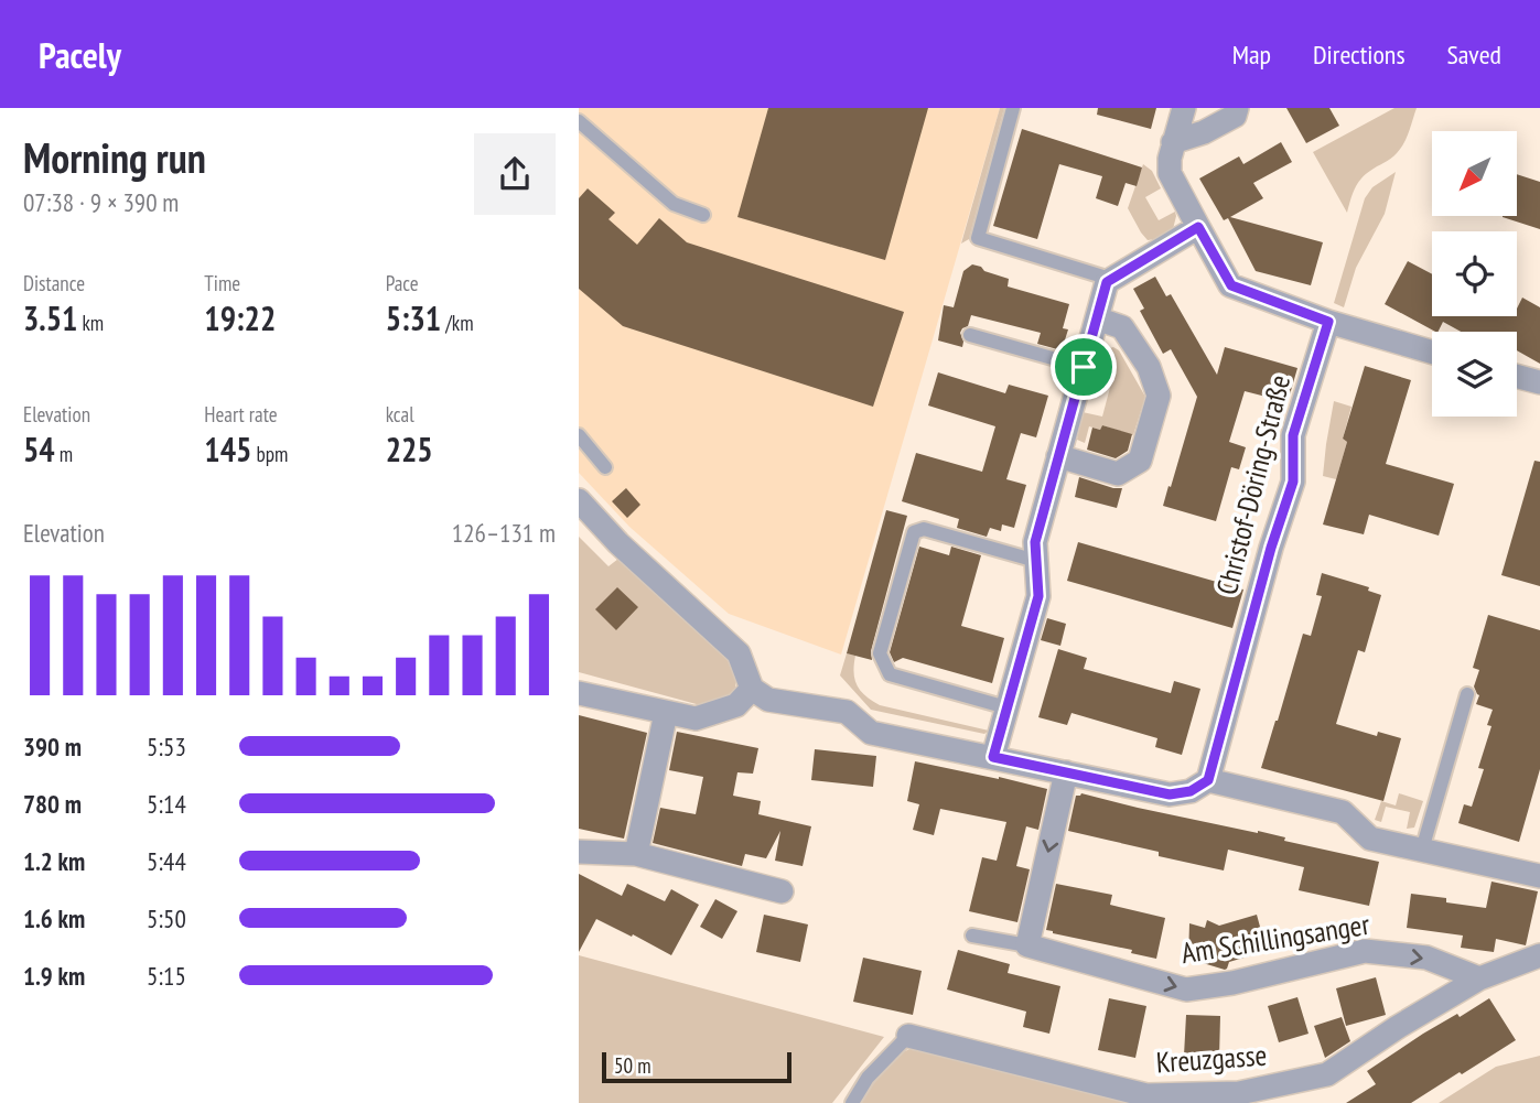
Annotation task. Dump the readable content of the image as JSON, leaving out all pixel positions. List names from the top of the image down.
{
  "streets": {
    "street": ["Christof-Döring-Straße", "Am Schillingsanger", "Kreuzgasse"]
  },
  "crossings": [
    ["Am Schillingsanger", "Kreuzgasse"]
  ],
  "scale_bar": "50 m",
  "north": "bottom left",
  "page": {
    "header": "Pacely",
    "nav": ["Map", "Directions", "Saved"],
    "heading": ["Morning run", "07:38 · 9 × 390 m"],
    "stats": [
      ["Distance", "3.51 km"],
      ["Time", "19:22"],
      ["Pace", "5:31 /km"],
      ["Elevation", "54 m"],
      ["Heart rate", "145 bpm"],
      ["kcal", "225"]
    ],
    "chart": ["Elevation", "126–131 m"],
    "list": [
      {
        "name": "390 m",
        "note": "5:53"
      },
      {
        "name": "780 m",
        "note": "5:14"
      },
      {
        "name": "1.2 km",
        "note": "5:44"
      },
      {
        "name": "1.6 km",
        "note": "5:50"
      },
      {
        "name": "1.9 km",
        "note": "5:15"
      }
    ],
    "scale": "50 m"
  }
}
